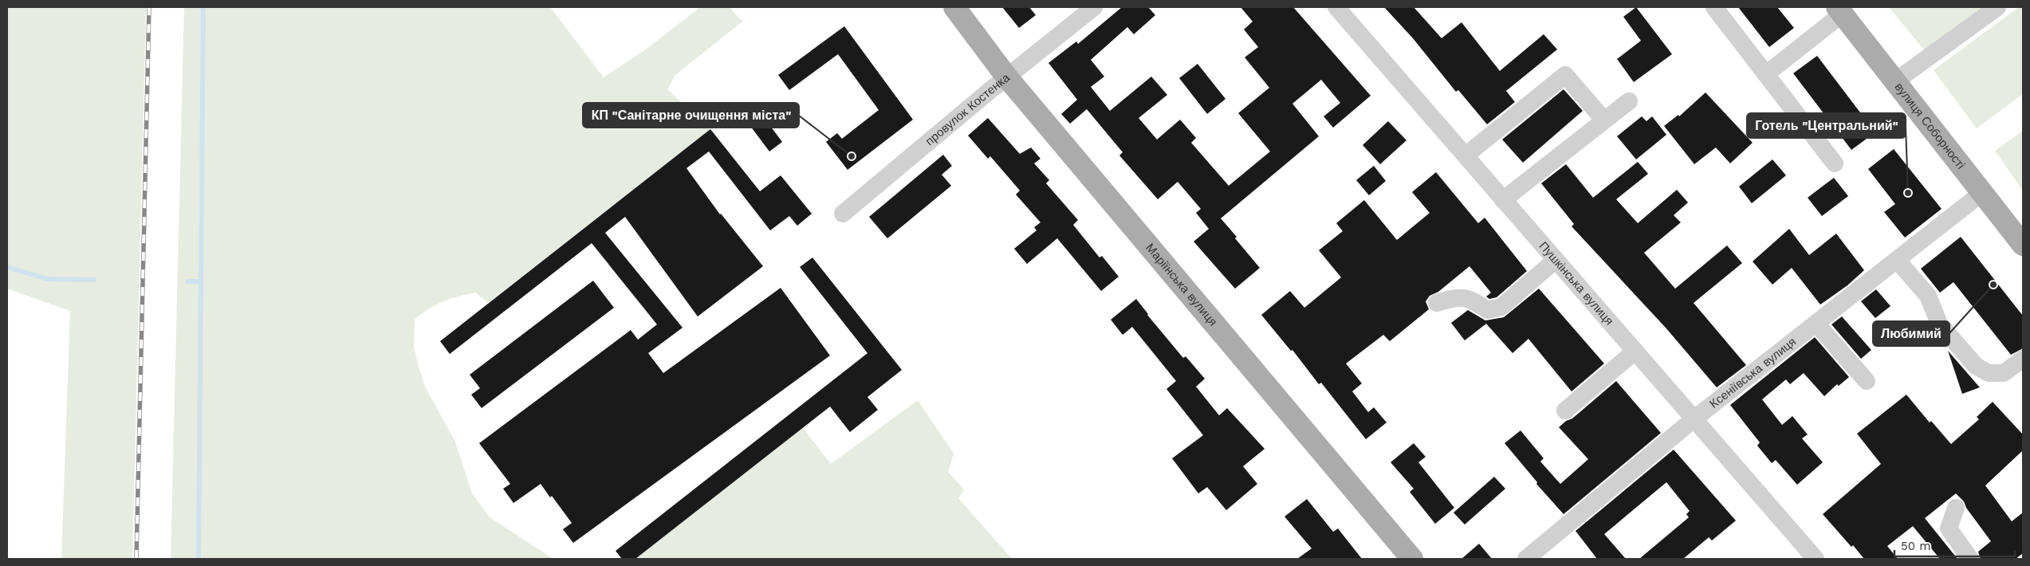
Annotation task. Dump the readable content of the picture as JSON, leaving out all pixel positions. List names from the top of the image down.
{
  "streets": {
    "main road": ["вулиця Соборності", "Маріїнська вулиця"],
    "street": ["провулок Костенка", "Пушкінська вулиця", "Ксеніївська вулиця"]
  },
  "crossings": [
    ["провулок Костенка", "Маріїнська вулиця"],
    ["вулиця Соборності", "Ксеніївська вулиця"],
    ["Пушкінська вулиця", "Ксеніївська вулиця"]
  ],
  "places": ["КП \"Санітарне очищення міста\"", "Готель \"Центральний\"", "Любимий"],
  "scale_bar": "50 m"
}
